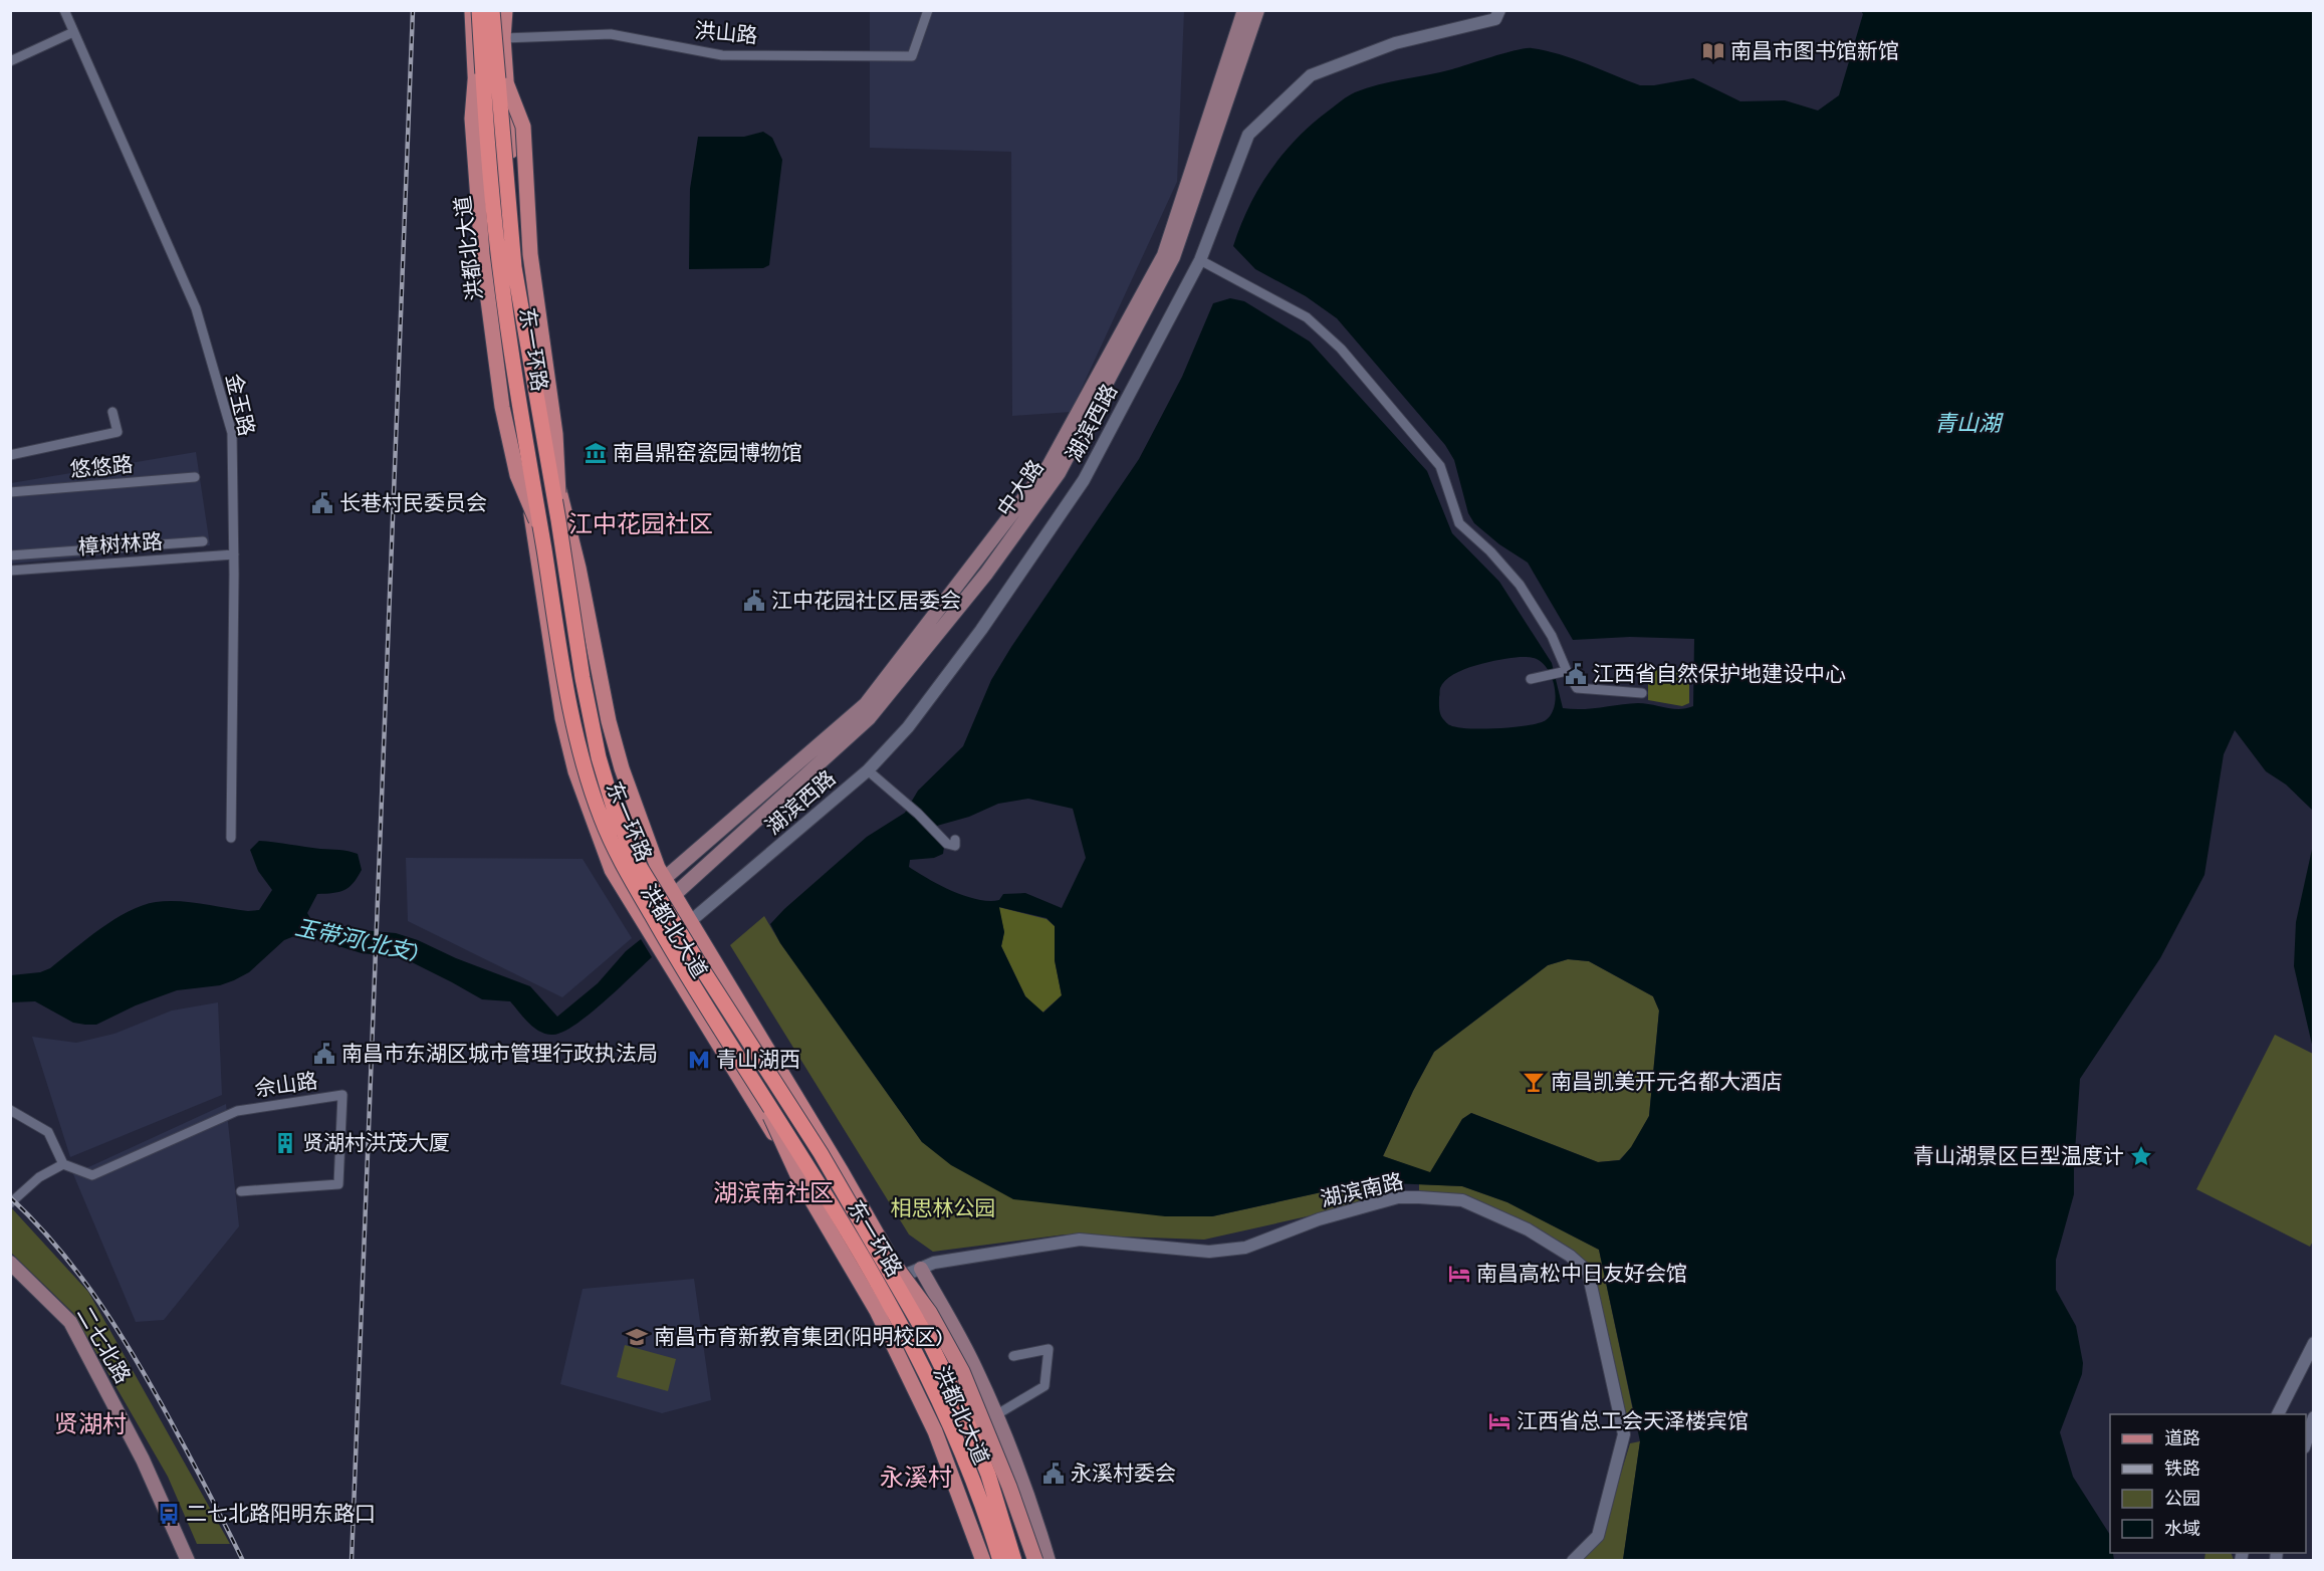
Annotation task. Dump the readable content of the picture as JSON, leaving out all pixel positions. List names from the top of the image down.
{
  "streets": {
    "highway": ["东一环路"],
    "main road": ["洪都北大道", "中大路", "二七北路"],
    "street": [
      "洪山路",
      "金玉路",
      "湖滨西路",
      "悠悠路",
      "樟树林路",
      "佘山路",
      "湖滨南路"
    ]
  },
  "crossings": [
    ["洪山路", "洪都北大道"],
    ["洪都北大道", "湖滨西路"],
    ["洪都北大道", "中大路"],
    ["洪都北大道", "湖滨南路"],
    ["金玉路", "樟树林路"]
  ],
  "districts": [
    "江中花园社区",
    "湖滨南社区",
    "贤湖村",
    "永溪村"
  ],
  "water": ["青山湖", "玉带河(北支)"],
  "parks": ["相思林公园"],
  "places": {
    "library": ["南昌市图书馆新馆"],
    "museum": ["南昌鼎窑瓷园博物馆"],
    "public building": [
      "长巷村民委员会",
      "江中花园社区居委会",
      "江西省自然保护地建设中心",
      "南昌市东湖区城市管理行政执法局",
      "永溪村委会"
    ],
    "metro station": ["青山湖西"],
    "bar": ["南昌凯美开元名都大酒店"],
    "building": ["贤湖村洪茂大厦"],
    "place": ["青山湖景区巨型温度计"],
    "hotel": ["南昌高松中日友好会馆", "江西省总工会天泽楼宾馆"],
    "school or university": ["南昌市育新教育集团(阳明校区)"],
    "bus stop": ["二七北路阳明东路口"]
  },
  "legend": [
    "道路",
    "铁路",
    "公园",
    "水域"
  ]
}
